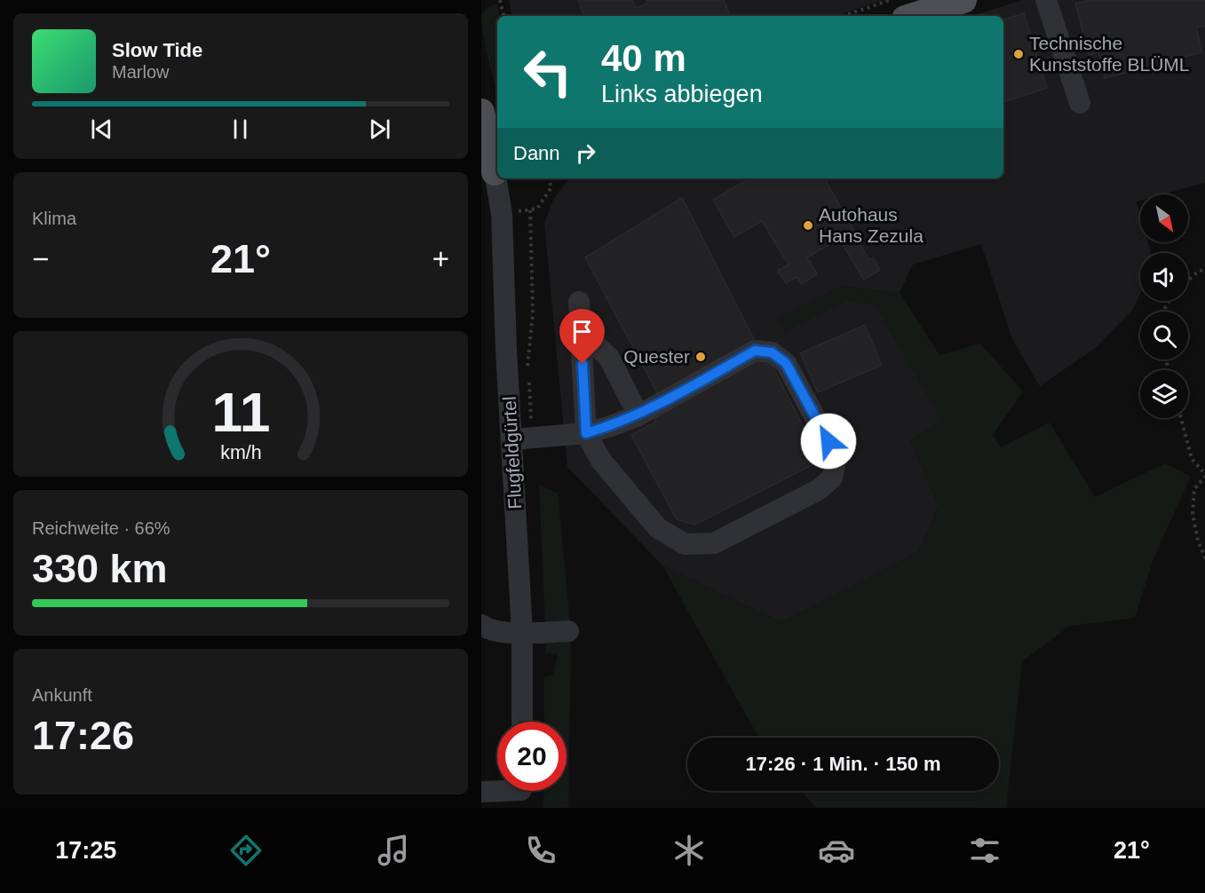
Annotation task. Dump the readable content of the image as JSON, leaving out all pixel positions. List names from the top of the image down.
{
  "streets": {
    "street": ["Flugfeldgürtel"]
  },
  "places": ["Technische Kunststoffe BLÜML", "Autohaus Hans Zezula", "Quester"],
  "north": "bottom right",
  "page": {
    "turn": ["40 m", "Links abbiegen"],
    "song": ["Slow Tide", "Marlow"],
    "then": "Dann",
    "tile": [
      "Klima",
      ["Reichweite · 66%", "330 km"],
      ["Ankunft", "17:26"]
    ],
    "heat": ["−", "21°", "+"],
    "limit": "20",
    "trip": "17:26 · 1 Min. · 150 m",
    "tabs": ["17:25", "21°"],
    "gauge": ["11", "km/h"]
  }
}
